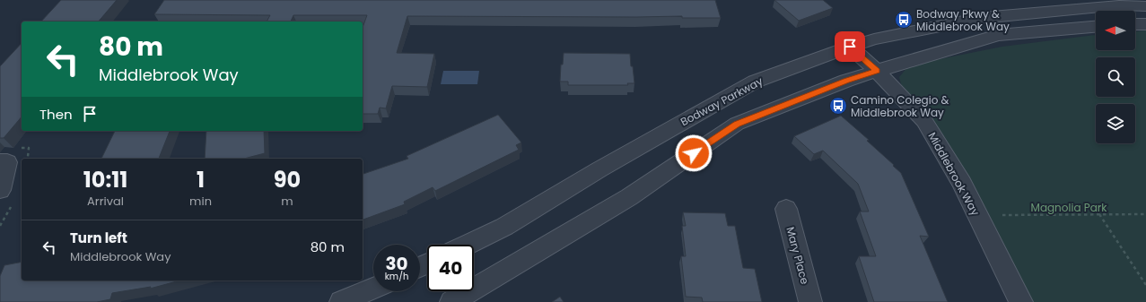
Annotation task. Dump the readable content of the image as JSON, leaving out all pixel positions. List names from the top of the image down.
{
  "streets": {
    "street": ["Bodway Parkway", "Middlebrook Way", "Mary Place"]
  },
  "crossings": [
    ["Bodway Parkway", "Middlebrook Way"]
  ],
  "parks": ["Magnolia Park"],
  "places": {
    "bus stop": ["Bodway Pkwy & Middlebrook Way", "Camino Colegio & Middlebrook Way"]
  },
  "north": "left",
  "page": {
    "turn": ["80 m", "Middlebrook Way"],
    "then": "Then",
    "eta": [
      "10:11",
      "Arrival",
      "1",
      "min",
      "90",
      "m"
    ],
    "list": [
      {
        "name": "Turn left",
        "note": "Middlebrook Way",
        "value": "80 m"
      }
    ],
    "speed": "30 km/h",
    "limit": "40"
  }
}
